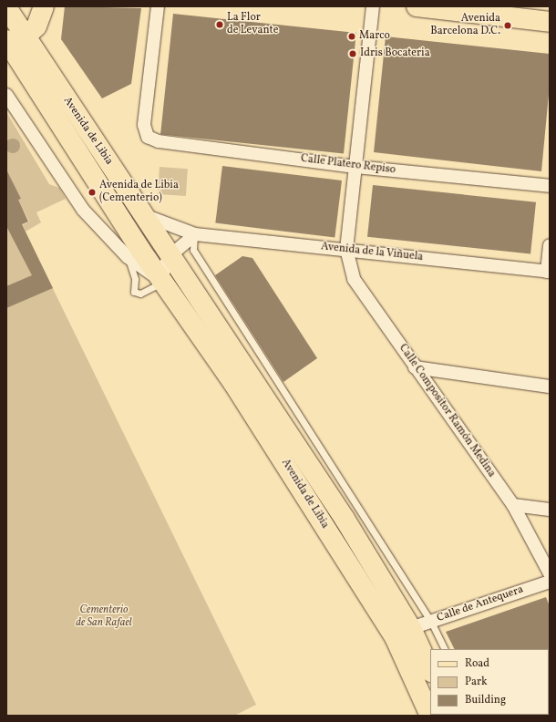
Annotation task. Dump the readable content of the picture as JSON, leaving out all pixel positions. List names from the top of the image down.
{
  "streets": {
    "main road": ["Avenida de Libia"],
    "street": [
      "Calle Platero Repiso",
      "Avenida de la Viñuela",
      "Calle Compositor Ramón Medina",
      "Calle de Antequera"
    ]
  },
  "crossings": [
    ["Avenida de Libia", "Avenida de la Viñuela"],
    ["Avenida de Libia", "Calle de Antequera"],
    ["Calle Platero Repiso", "Calle Compositor Ramón Medina"],
    ["Avenida de la Viñuela", "Calle Compositor Ramón Medina"]
  ],
  "parks": ["Cementerio de San Rafael"],
  "places": [
    "La Flor de Levante",
    "Avenida Barcelona D.C.",
    "Marco",
    "Idris Bocateria",
    "Avenida de Libia (Cementerio)"
  ],
  "legend": ["Road", "Park", "Building"]
}
